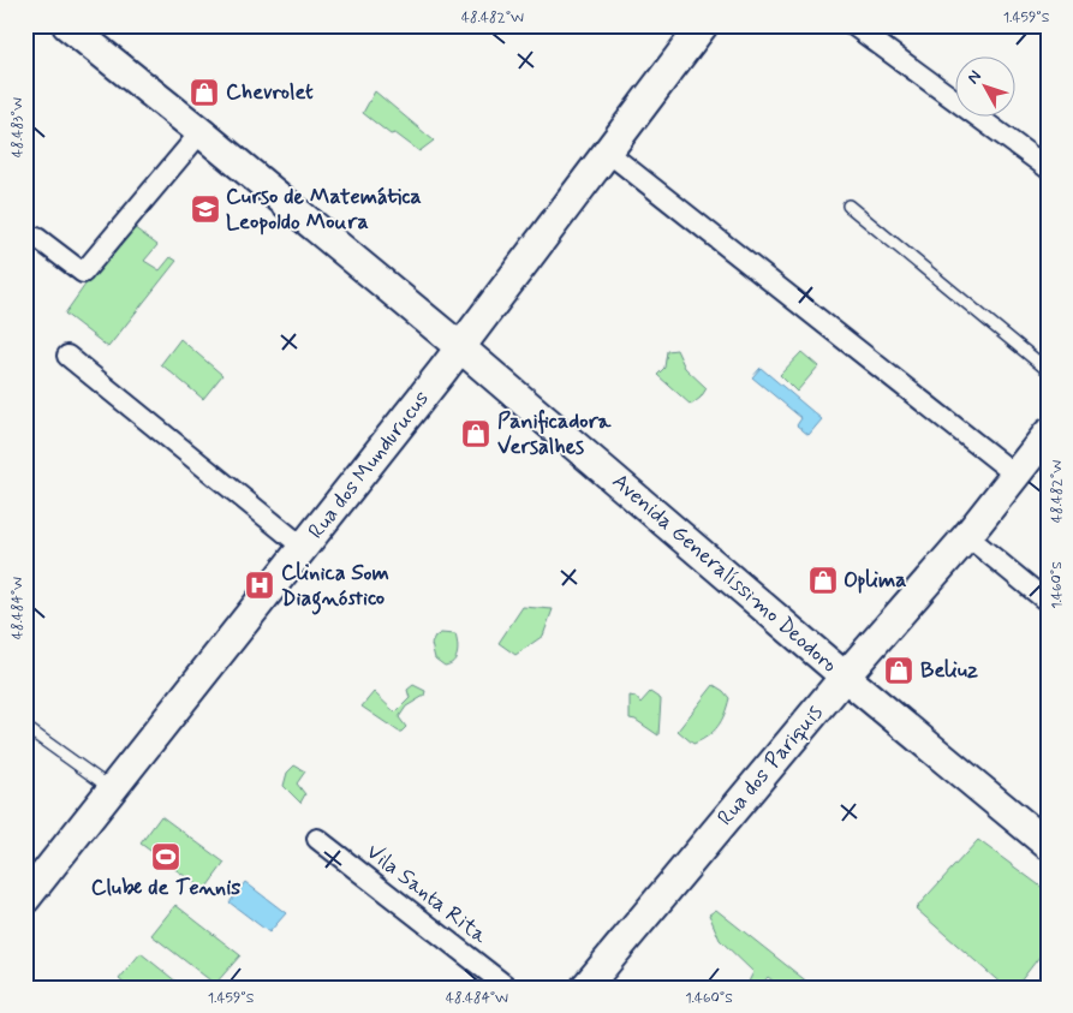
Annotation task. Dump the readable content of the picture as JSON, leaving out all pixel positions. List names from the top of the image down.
{
  "streets": {
    "street": [
      "Rua dos Mundurucus",
      "Avenida Generalíssimo Deodoro",
      "Rua dos Pariquis",
      "Vila Santa Rita"
    ]
  },
  "crossings": [
    ["Rua dos Mundurucus", "Avenida Generalíssimo Deodoro"],
    ["Avenida Generalíssimo Deodoro", "Rua dos Pariquis"]
  ],
  "places": {
    "shop": [
      "Chevrolet",
      "Panificadora Versalhes",
      "Oplima",
      "Beliuz"
    ],
    "school or university": ["Curso de Matemática Leopoldo Moura"],
    "hospital": ["Clinica Som Diagnóstico"],
    "sports": ["Clube de Tennis"]
  },
  "north": "top left",
  "coordinates": [
    "48.482°W",
    "1.459°S",
    "48.483°W",
    "1.460°S",
    "48.484°W"
  ]
}
